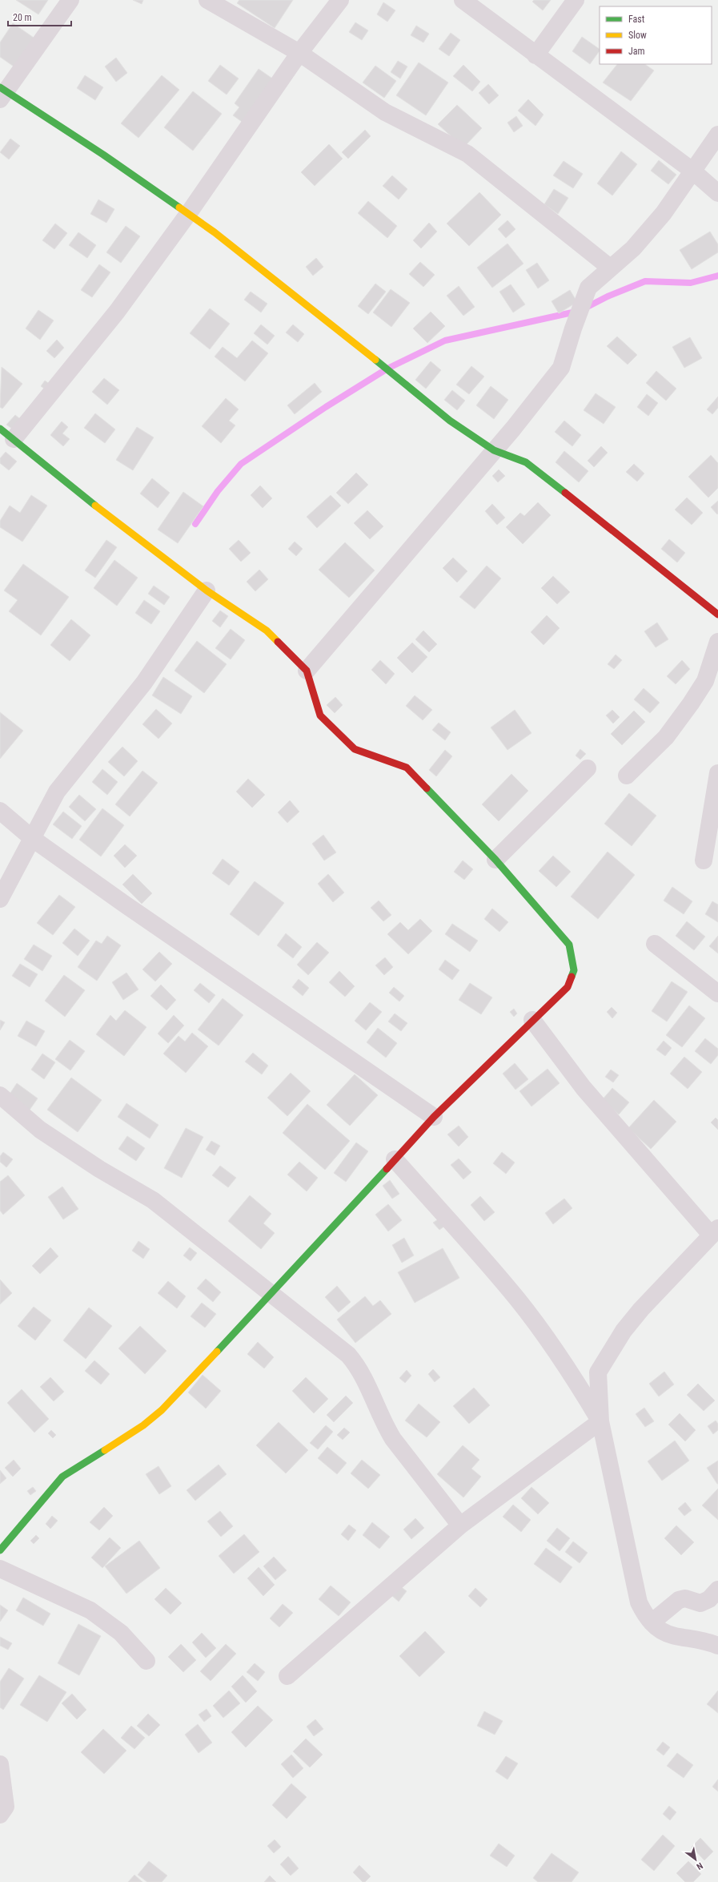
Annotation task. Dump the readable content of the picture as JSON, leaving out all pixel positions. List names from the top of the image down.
{
  "legend": ["Fast", "Slow", "Jam"],
  "scale_bar": "20 m",
  "north": "bottom right"
}
